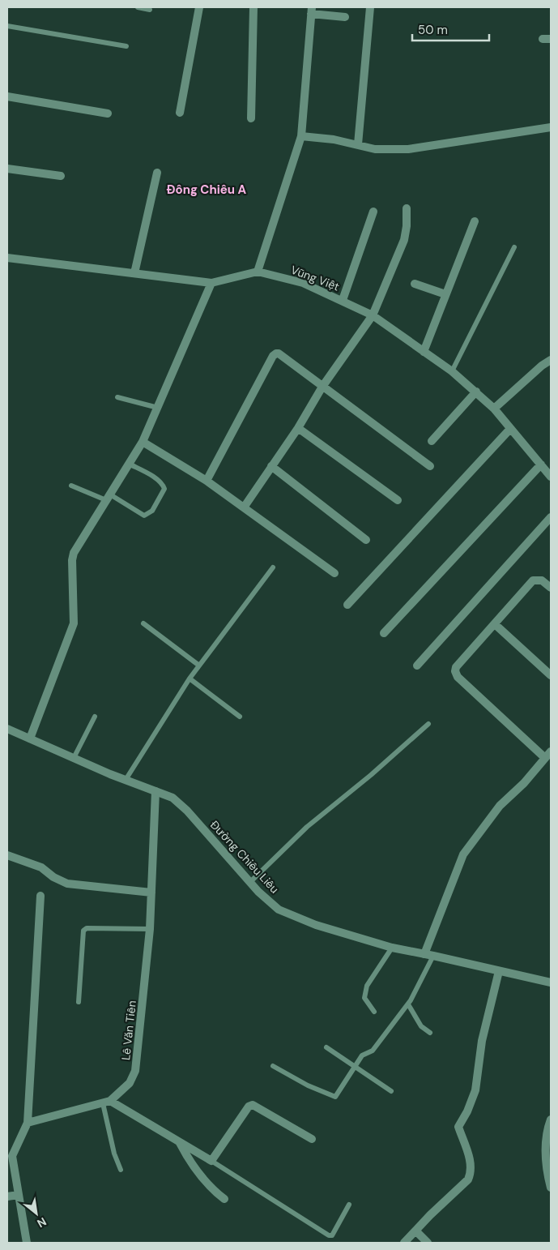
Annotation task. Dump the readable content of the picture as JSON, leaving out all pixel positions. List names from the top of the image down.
{
  "streets": {
    "street": ["Vũng Việt", "Đường Chiêu Liêu", "Lê Văn Tiên"]
  },
  "crossings": [
    ["Đường Chiêu Liêu", "Lê Văn Tiên"]
  ],
  "districts": ["Đông Chiêu A"],
  "scale_bar": "50 m",
  "north": "bottom right"
}
